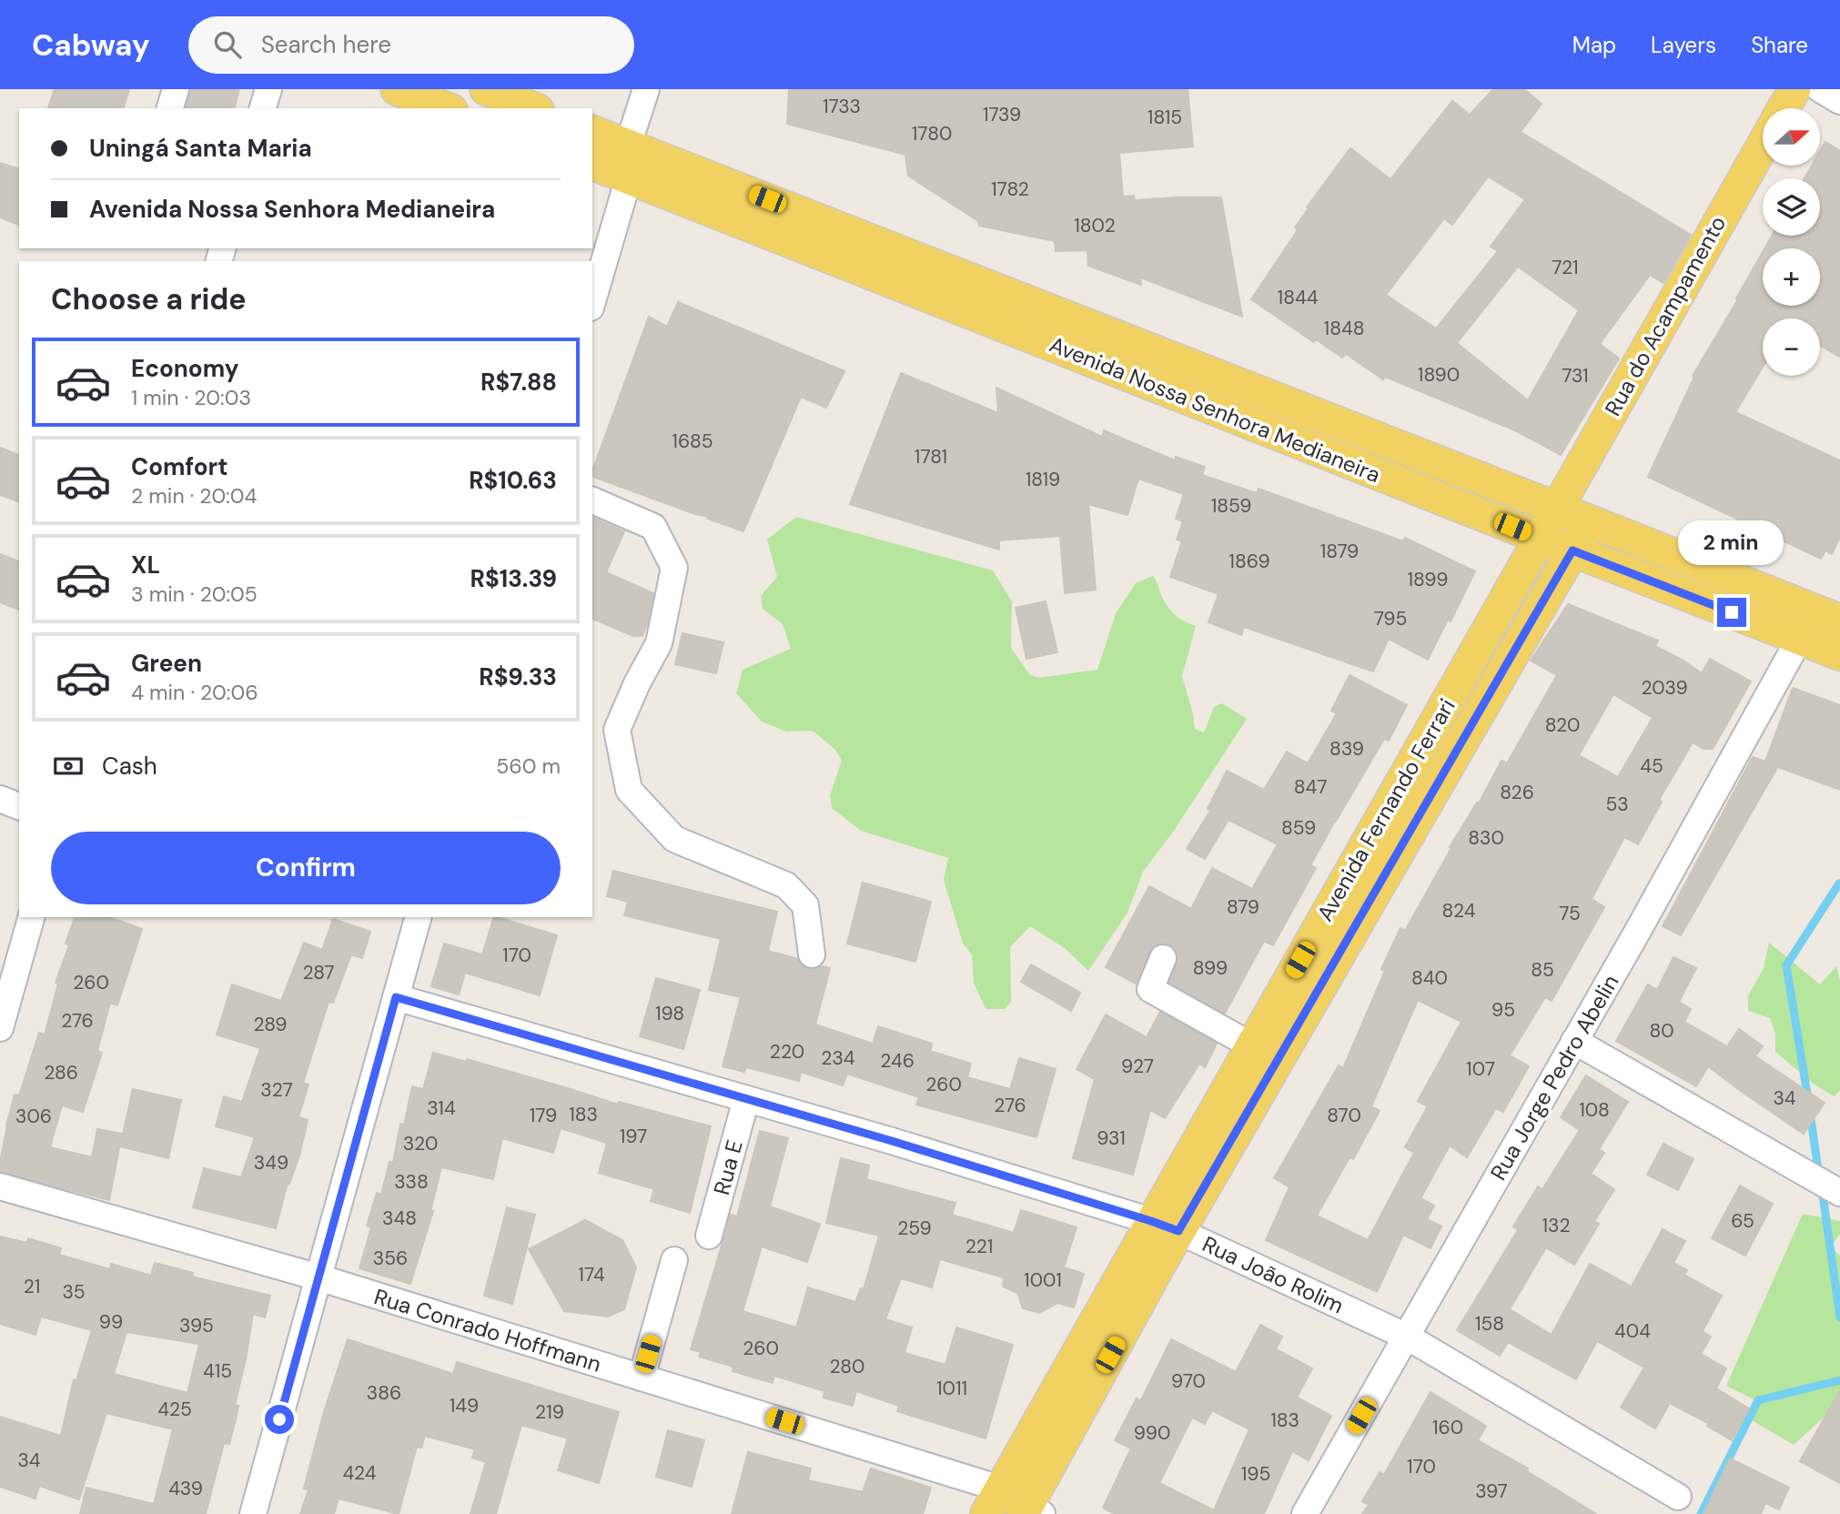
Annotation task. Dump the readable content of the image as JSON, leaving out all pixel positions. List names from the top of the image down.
{
  "streets": {
    "main road": ["Rua do Acampamento", "Avenida Nossa Senhora Medianeira", "Avenida Fernando Ferrari"],
    "street": [
      "Rua Jorge Pedro Abelin",
      "Rua E",
      "Rua João Rolim",
      "Rua Conrado Hoffmann"
    ]
  },
  "crossings": [
    ["Rua do Acampamento", "Avenida Nossa Senhora Medianeira"],
    ["Rua do Acampamento", "Avenida Fernando Ferrari"],
    ["Avenida Nossa Senhora Medianeira", "Avenida Fernando Ferrari"],
    ["Avenida Nossa Senhora Medianeira", "Rua Jorge Pedro Abelin"],
    ["Avenida Fernando Ferrari", "Rua João Rolim"],
    ["Avenida Fernando Ferrari", "Rua Conrado Hoffmann"],
    ["Rua Jorge Pedro Abelin", "Rua João Rolim"],
    ["Rua E", "Rua João Rolim"]
  ],
  "house_numbers": [
    "1733",
    "1739",
    "1815",
    "1780",
    "1782",
    "1802",
    "721",
    "1844",
    "1848",
    "1890",
    "731",
    "1685",
    "1781",
    "1819",
    "1859",
    "1879",
    "1869",
    "1899",
    "795",
    "2039",
    "820",
    "839",
    "45",
    "847",
    "826",
    "53",
    "859",
    "830",
    "879",
    "824",
    "75",
    "170",
    "899",
    "85",
    "287",
    "840",
    "260",
    "95",
    "198",
    "276",
    "289",
    "80",
    "220",
    "234",
    "246",
    "927",
    "107",
    "286",
    "260",
    "327",
    "34",
    "276",
    "314",
    "108",
    "183",
    "179",
    "870",
    "306",
    "197",
    "931",
    "320",
    "349",
    "338",
    "348",
    "65",
    "132",
    "259",
    "221",
    "356",
    "174",
    "1001",
    "21",
    "35",
    "99",
    "158",
    "395",
    "404",
    "260",
    "280",
    "415",
    "970",
    "1011",
    "386",
    "149",
    "425",
    "219",
    "183",
    "160",
    "990",
    "34",
    "170",
    "424",
    "195",
    "439",
    "397"
  ],
  "north": "right",
  "page": {
    "header": "Cabway",
    "search": "Search here",
    "nav": ["Map", "Layers", "Share"],
    "map_buttons": ["+", "−"],
    "banner": ["Uningá Santa Maria", "Avenida Nossa Senhora Medianeira"],
    "heading": "Choose a ride",
    "list": [
      {
        "name": "Economy",
        "note": "1 min · 20:03",
        "value": "R$7.88"
      },
      {
        "name": "Comfort",
        "note": "2 min · 20:04",
        "value": "R$10.63"
      },
      {
        "name": "XL",
        "note": "3 min · 20:05",
        "value": "R$13.39"
      },
      {
        "name": "Green",
        "note": "4 min · 20:06",
        "value": "R$9.33"
      }
    ],
    "bubble": "2 min",
    "pay": ["Cash", "560 m"],
    "buttons": "Confirm"
  }
}
